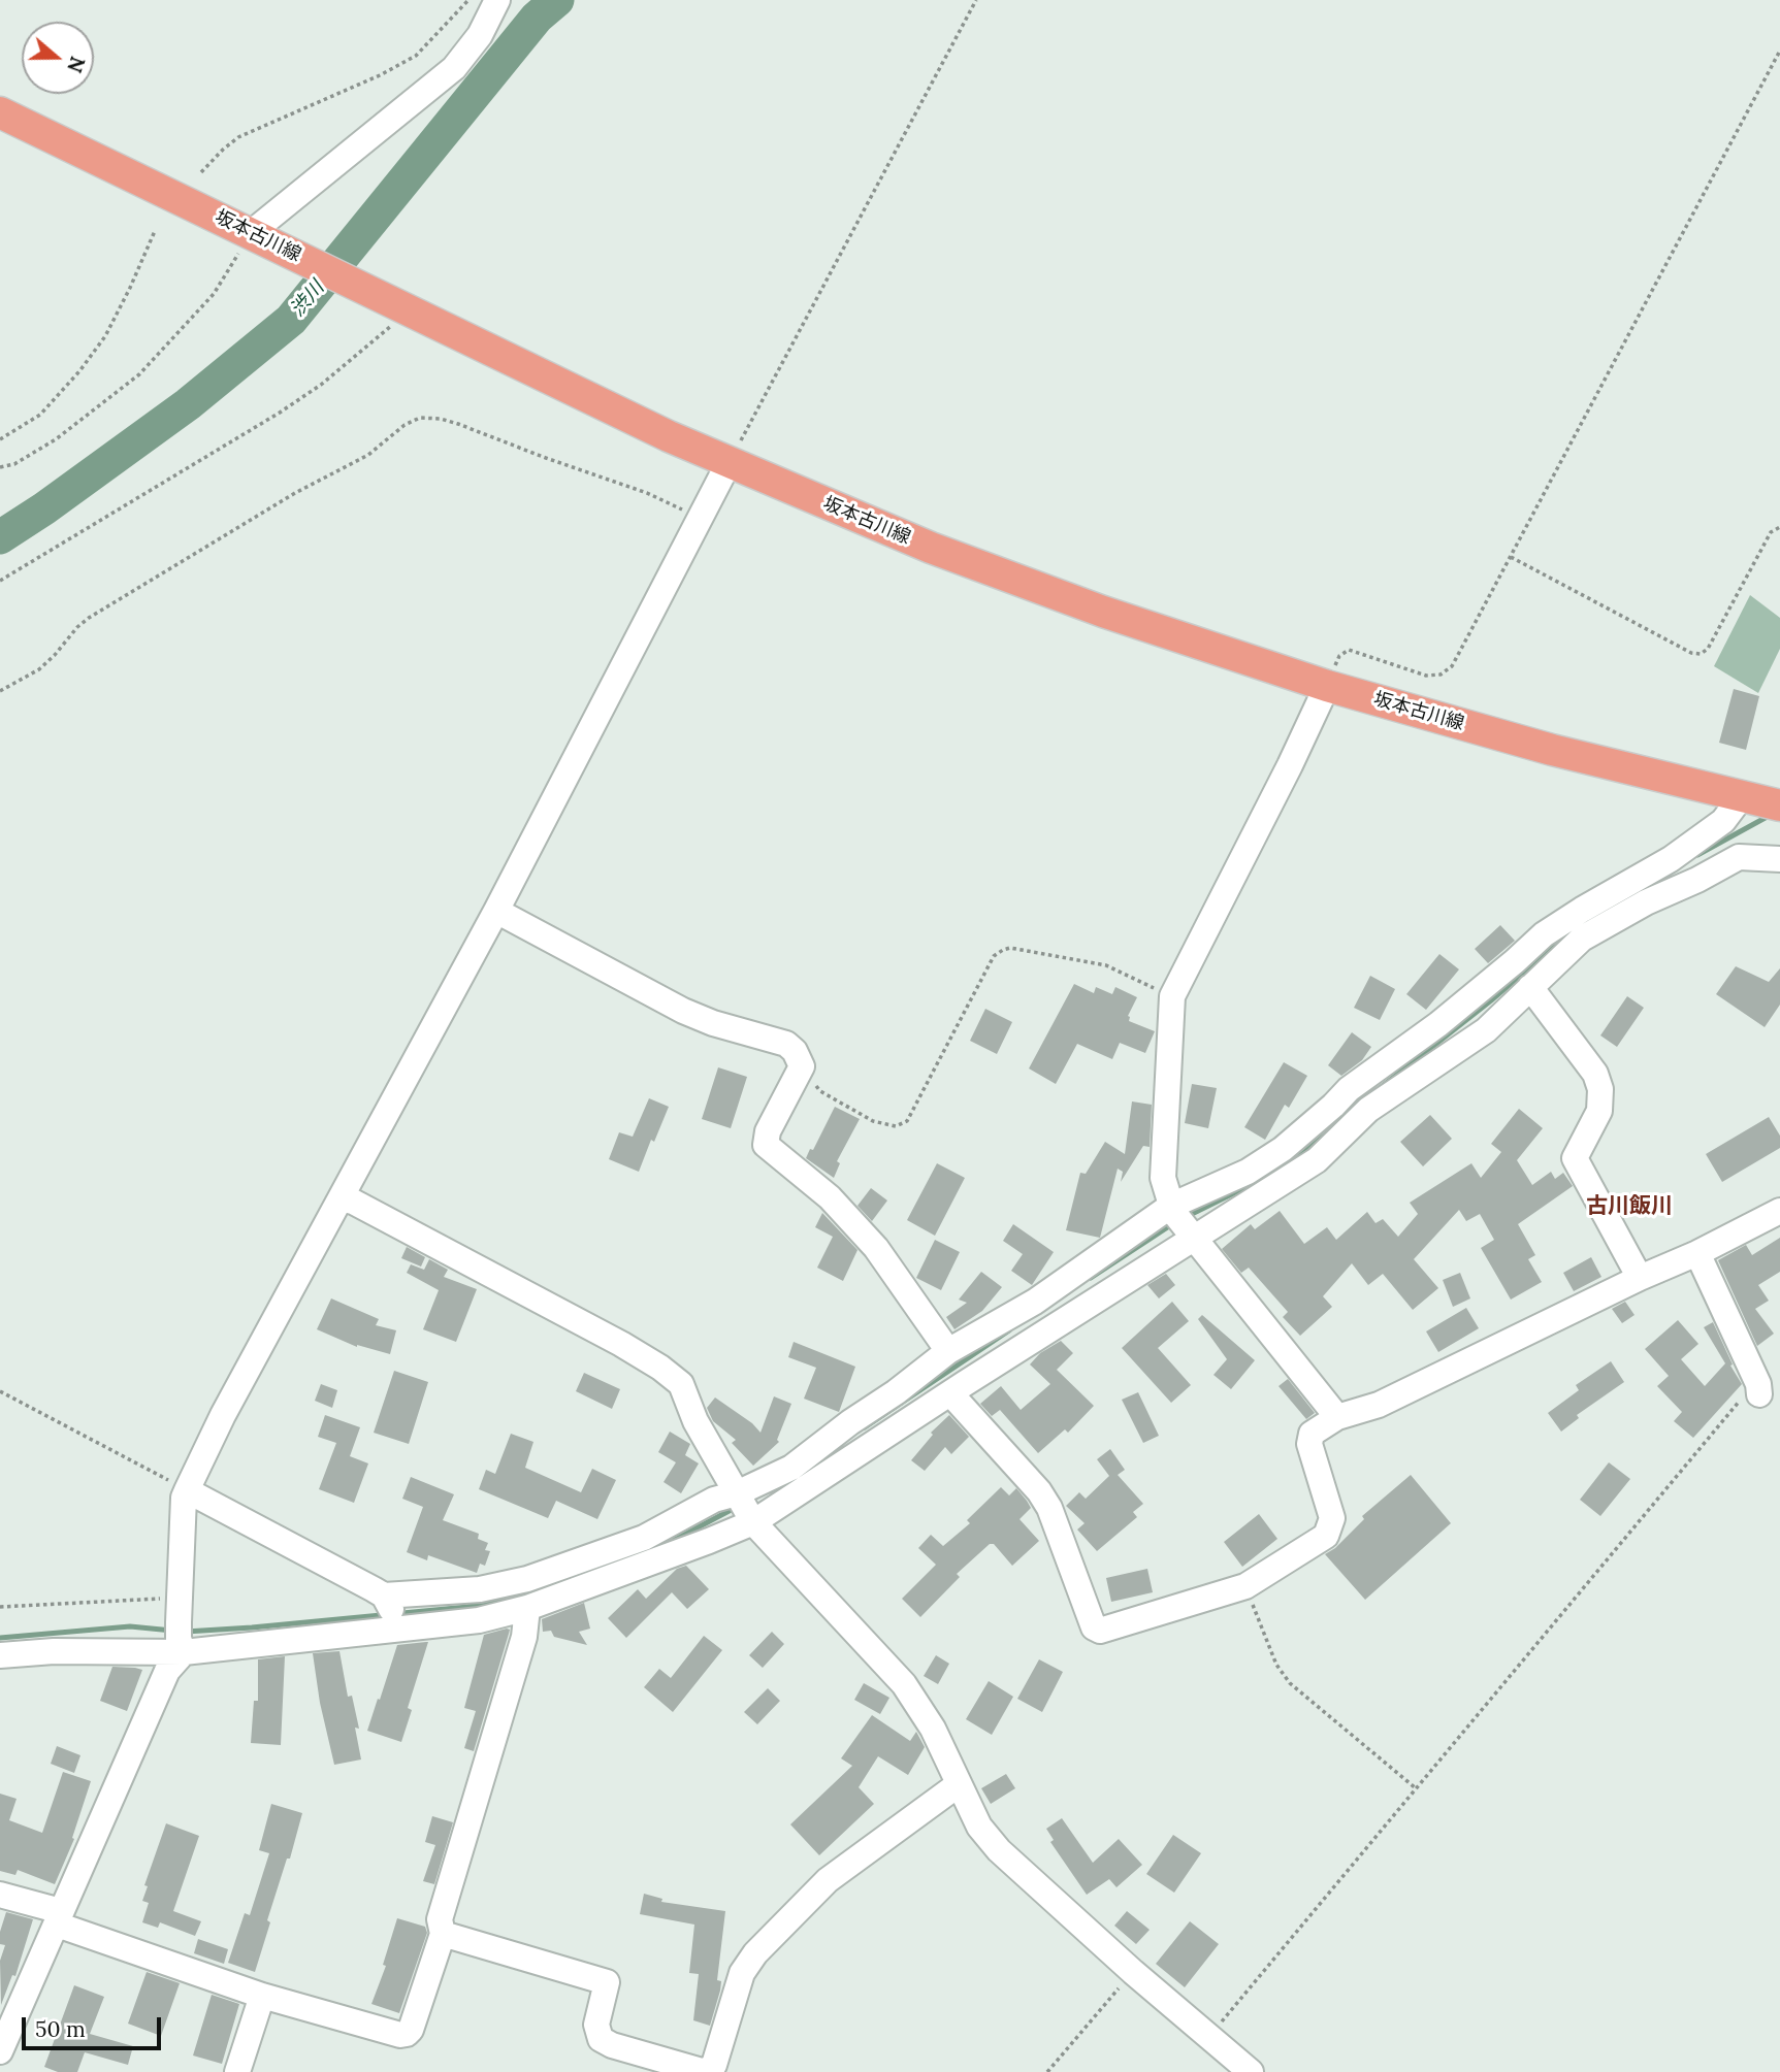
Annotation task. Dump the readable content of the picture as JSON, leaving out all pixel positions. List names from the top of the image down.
{
  "streets": {
    "main road": ["坂本古川線"]
  },
  "districts": ["古川飯川"],
  "water": ["渋川"],
  "scale_bar": "50 m",
  "north": "right"
}
